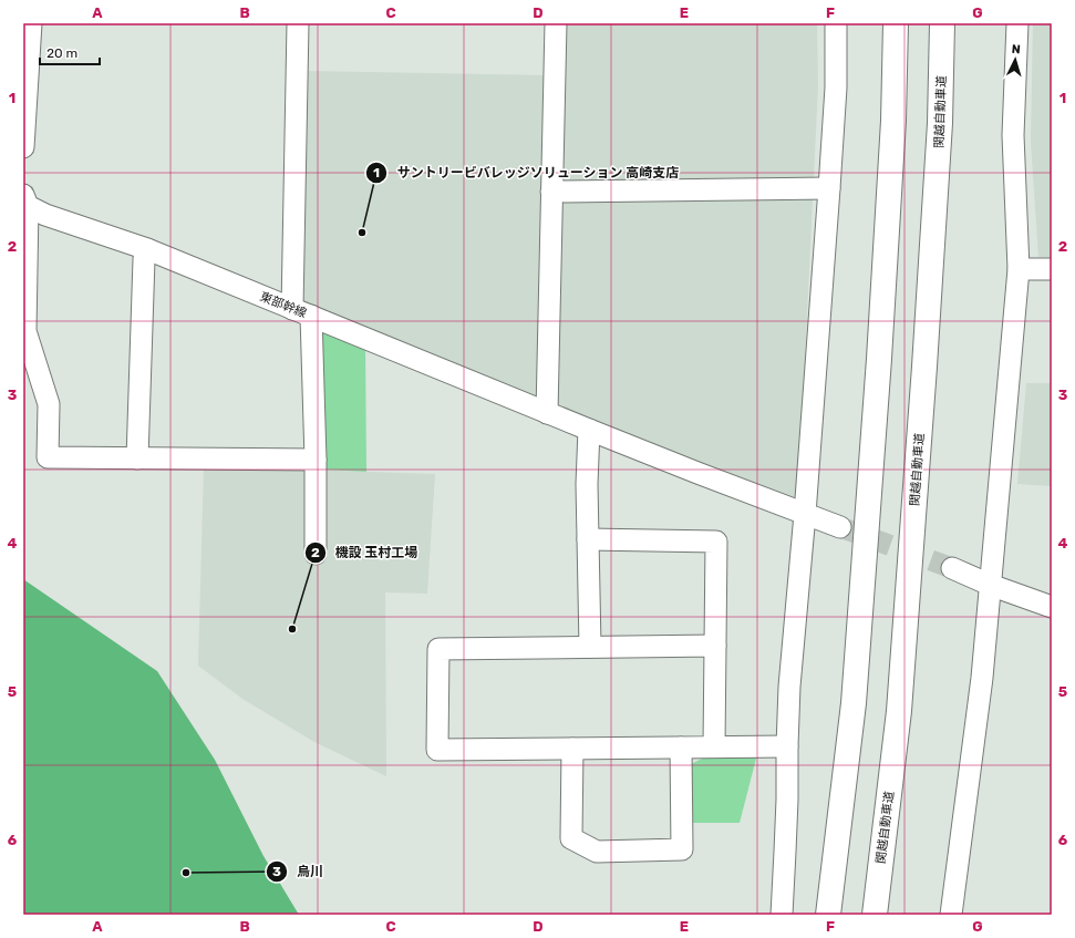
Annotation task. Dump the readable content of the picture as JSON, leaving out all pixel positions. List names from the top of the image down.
{
  "streets": {
    "highway": ["関越自動車道"],
    "street": ["東部幹線"]
  },
  "places": ["サントリービバレッジソリューション 高崎支店", "機設 玉村工場", "烏川"],
  "scale_bar": "20 m",
  "north": "top",
  "grid": {
    "columns": [
      "A",
      "B",
      "C",
      "D",
      "E",
      "F",
      "G"
    ],
    "rows": [
      "1",
      "2",
      "3",
      "4",
      "5",
      "6"
    ]
  }
}
